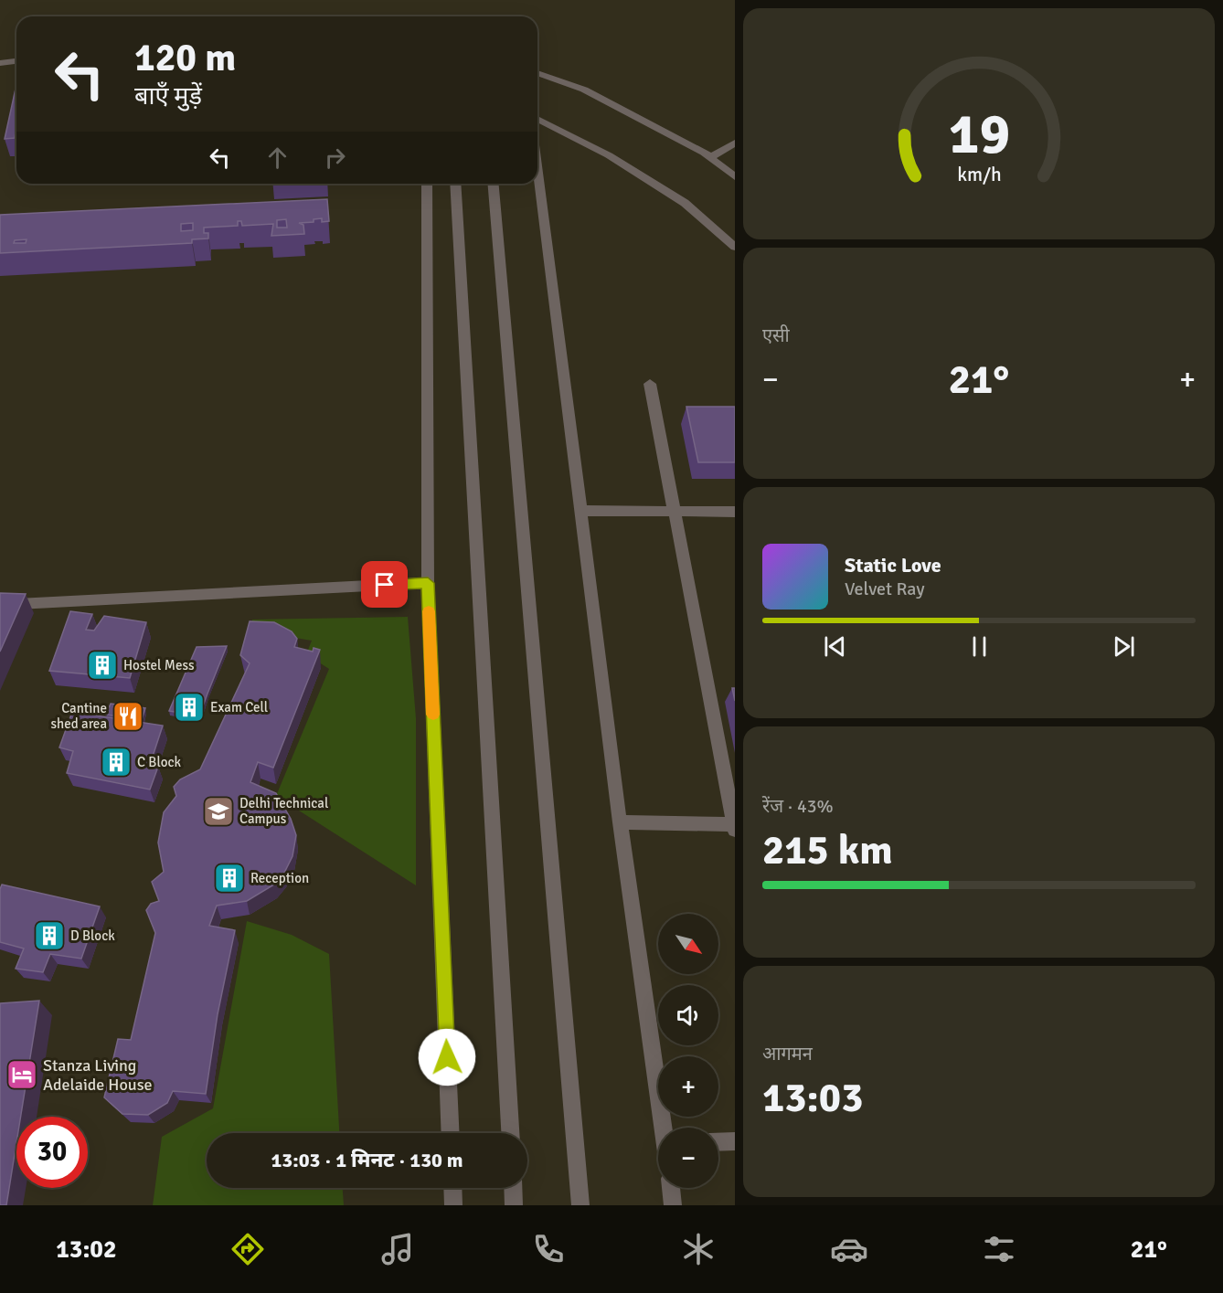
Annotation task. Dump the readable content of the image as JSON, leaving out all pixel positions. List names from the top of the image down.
{
  "places": {
    "building": [
      "Hostel Mess",
      "Exam Cell",
      "C Block",
      "Reception",
      "D Block"
    ],
    "restaurant": ["Cantine shed area"],
    "school or university": ["Delhi Technical Campus"],
    "hotel": ["Stanza Living Adelaide House"]
  },
  "north": "bottom right",
  "page": {
    "turn": ["120 m", "बाएँ मुड़ें"],
    "tile": [
      "एसी",
      ["रेंज · 43%", "215 km"],
      ["आगमन", "13:03"]
    ],
    "heat": ["−", "21°", "+"],
    "song": ["Static Love", "Velvet Ray"],
    "map_buttons": ["+", "−"],
    "limit": "30",
    "trip": "13:03 · 1 मिनट · 130 m",
    "tabs": ["13:02", "21°"],
    "gauge": ["19", "km/h"]
  }
}
